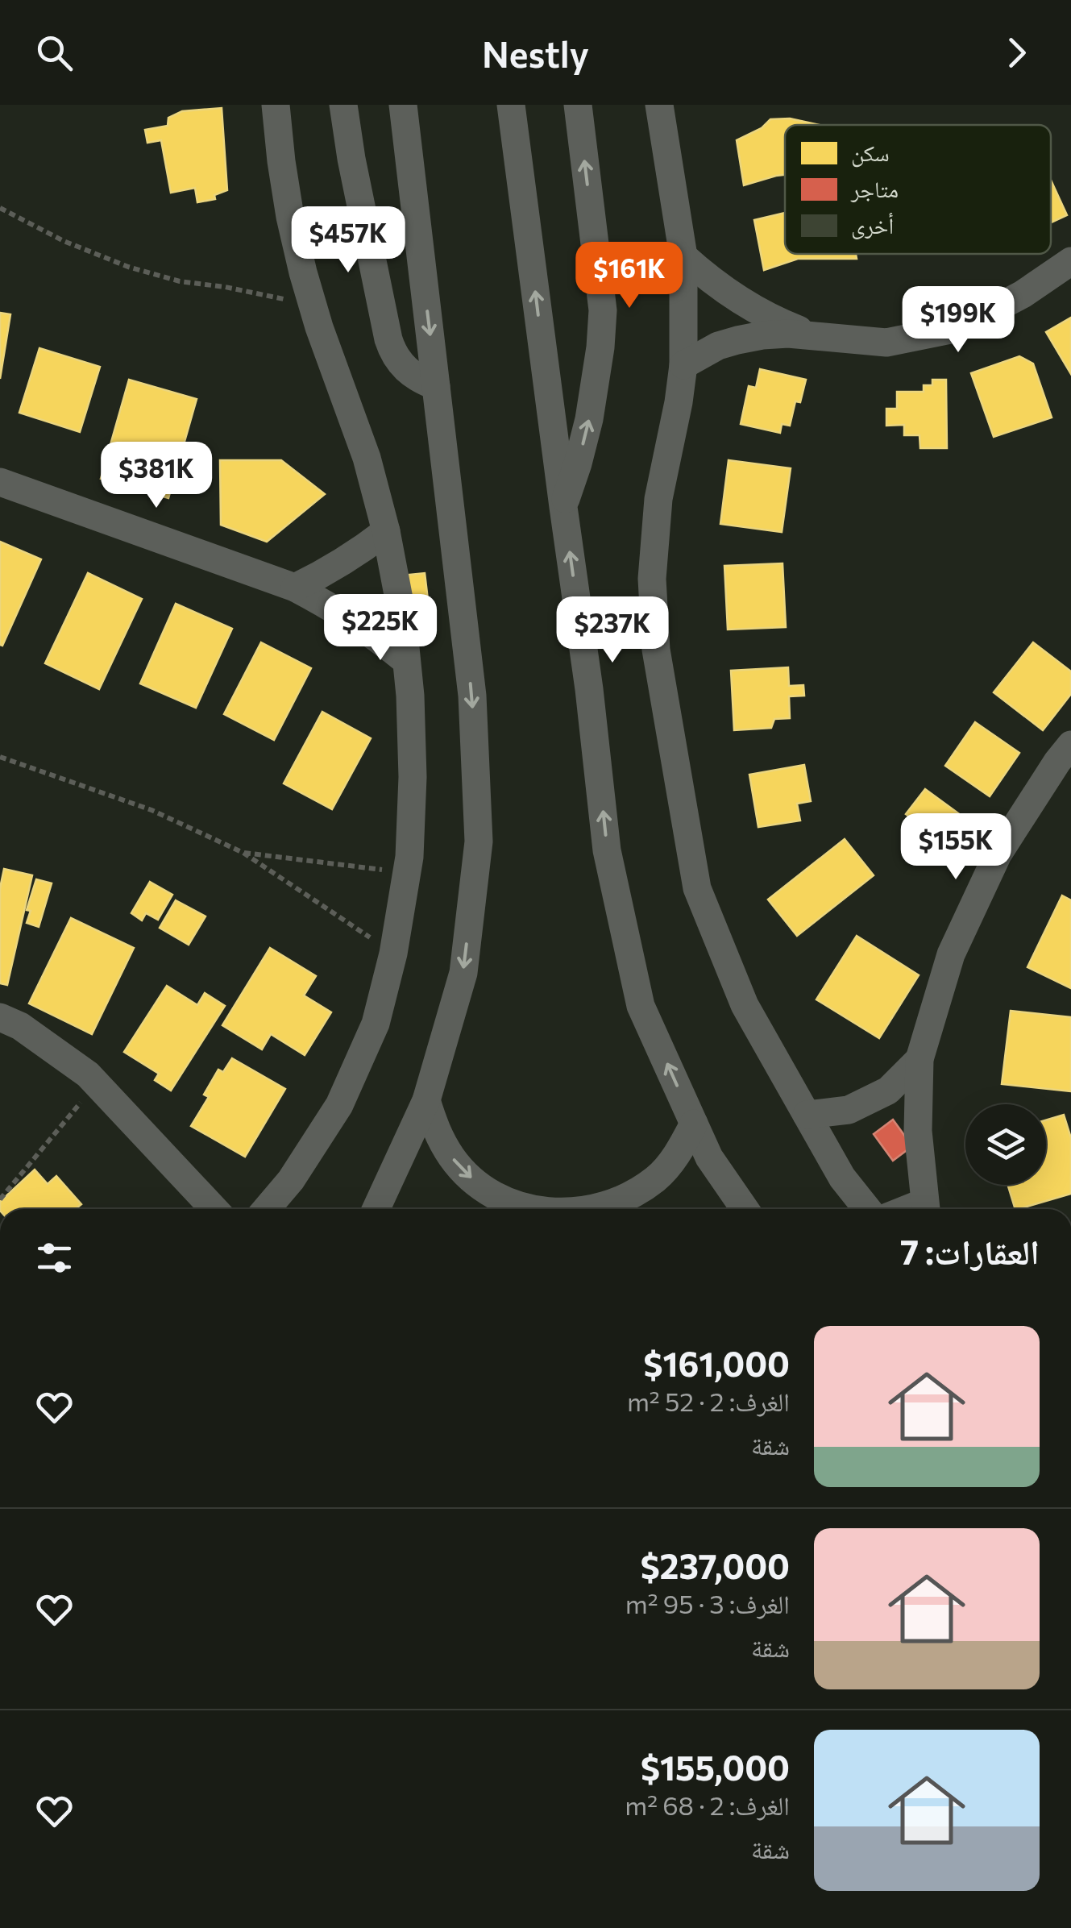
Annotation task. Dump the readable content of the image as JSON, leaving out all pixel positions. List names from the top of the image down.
{
  "legend": ["سكن", "متاجر", "أخرى"],
  "page": {
    "header": "Nestly",
    "price": [
      "$457K",
      "$161K",
      "$199K",
      "$381K",
      "$225K",
      "$237K",
      "$155K"
    ],
    "heading": "العقارات: 7",
    "list": [
      {
        "name": "$161,000",
        "note": "الغرف: 2 · 52 m² · شقة"
      },
      {
        "name": "$237,000",
        "note": "الغرف: 3 · 95 m² · شقة"
      },
      {
        "name": "$155,000",
        "note": "الغرف: 2 · 68 m² · شقة"
      }
    ]
  }
}
